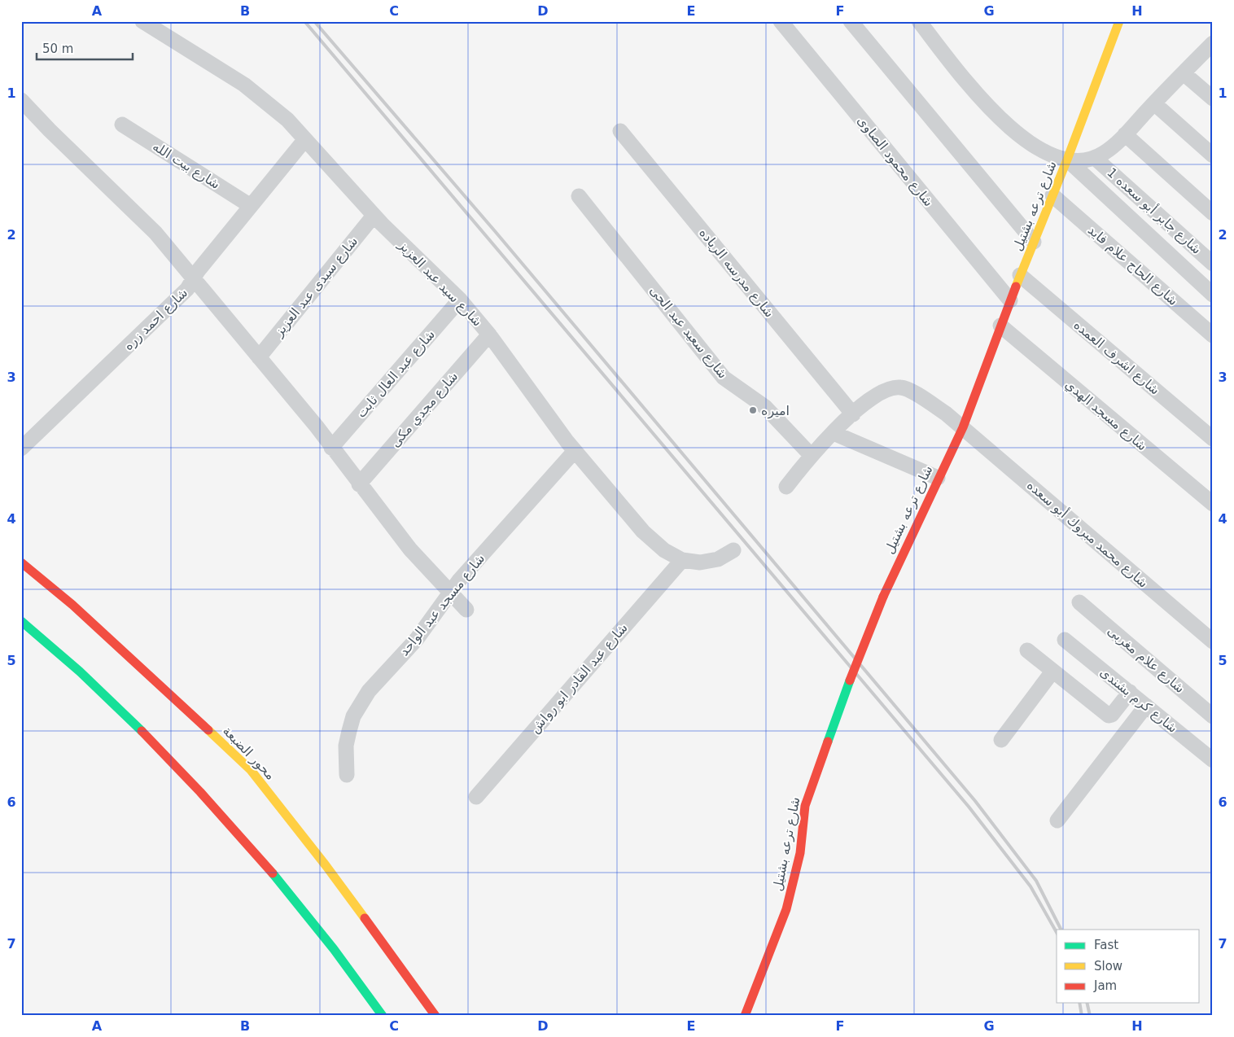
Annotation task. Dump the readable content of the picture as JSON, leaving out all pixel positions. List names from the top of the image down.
{
  "streets": {
    "main road": ["شارع ترعه بشتيل", "محور الضبعة"],
    "street": [
      "شارع محمود الصاوى",
      "شارع بيت الله",
      "شارع جابر أبو سعده 1",
      "شارع الحاج علام فايد",
      "شارع مدرسه الرياده",
      "شارع سيد عبد العزيز",
      "شارع سيدى عبد العزيز",
      "شارع احمد زره",
      "شارع سعيد عبد الحى",
      "شارع اشرف العمده",
      "شارع عبد العال ثابت",
      "شارع مجدي مكى",
      "شارع مسجد الهدي",
      "شارع محمد مبروك أبو سعده",
      "شارع مسجد عبد الواحد",
      "شارع علام مغربى",
      "شارع عبد القادر ابو رواش",
      "شارع كرم بشندى"
    ]
  },
  "crossings": [
    ["شارع محمود الصاوى", "شارع ترعه بشتيل"],
    ["شارع بيت الله", "شارع احمد زره"],
    ["شارع ترعه بشتيل", "شارع الحاج علام فايد"],
    ["شارع ترعه بشتيل", "شارع اشرف العمده"],
    ["شارع ترعه بشتيل", "شارع مسجد الهدي"],
    ["شارع ترعه بشتيل", "شارع محمد مبروك أبو سعده"],
    ["شارع سيد عبد العزيز", "شارع سيدى عبد العزيز"],
    ["شارع سيد عبد العزيز", "شارع احمد زره"],
    ["شارع سيد عبد العزيز", "شارع عبد العال ثابت"],
    ["شارع سيد عبد العزيز", "شارع مجدي مكى"],
    ["شارع سيد عبد العزيز", "شارع مسجد عبد الواحد"],
    ["شارع سيد عبد العزيز", "شارع عبد القادر ابو رواش"]
  ],
  "places": ["اميره"],
  "legend": ["Fast", "Slow", "Jam"],
  "scale_bar": "50 m",
  "grid": {
    "columns": [
      "A",
      "B",
      "C",
      "D",
      "E",
      "F",
      "G",
      "H"
    ],
    "rows": [
      "1",
      "2",
      "3",
      "4",
      "5",
      "6",
      "7"
    ]
  }
}
